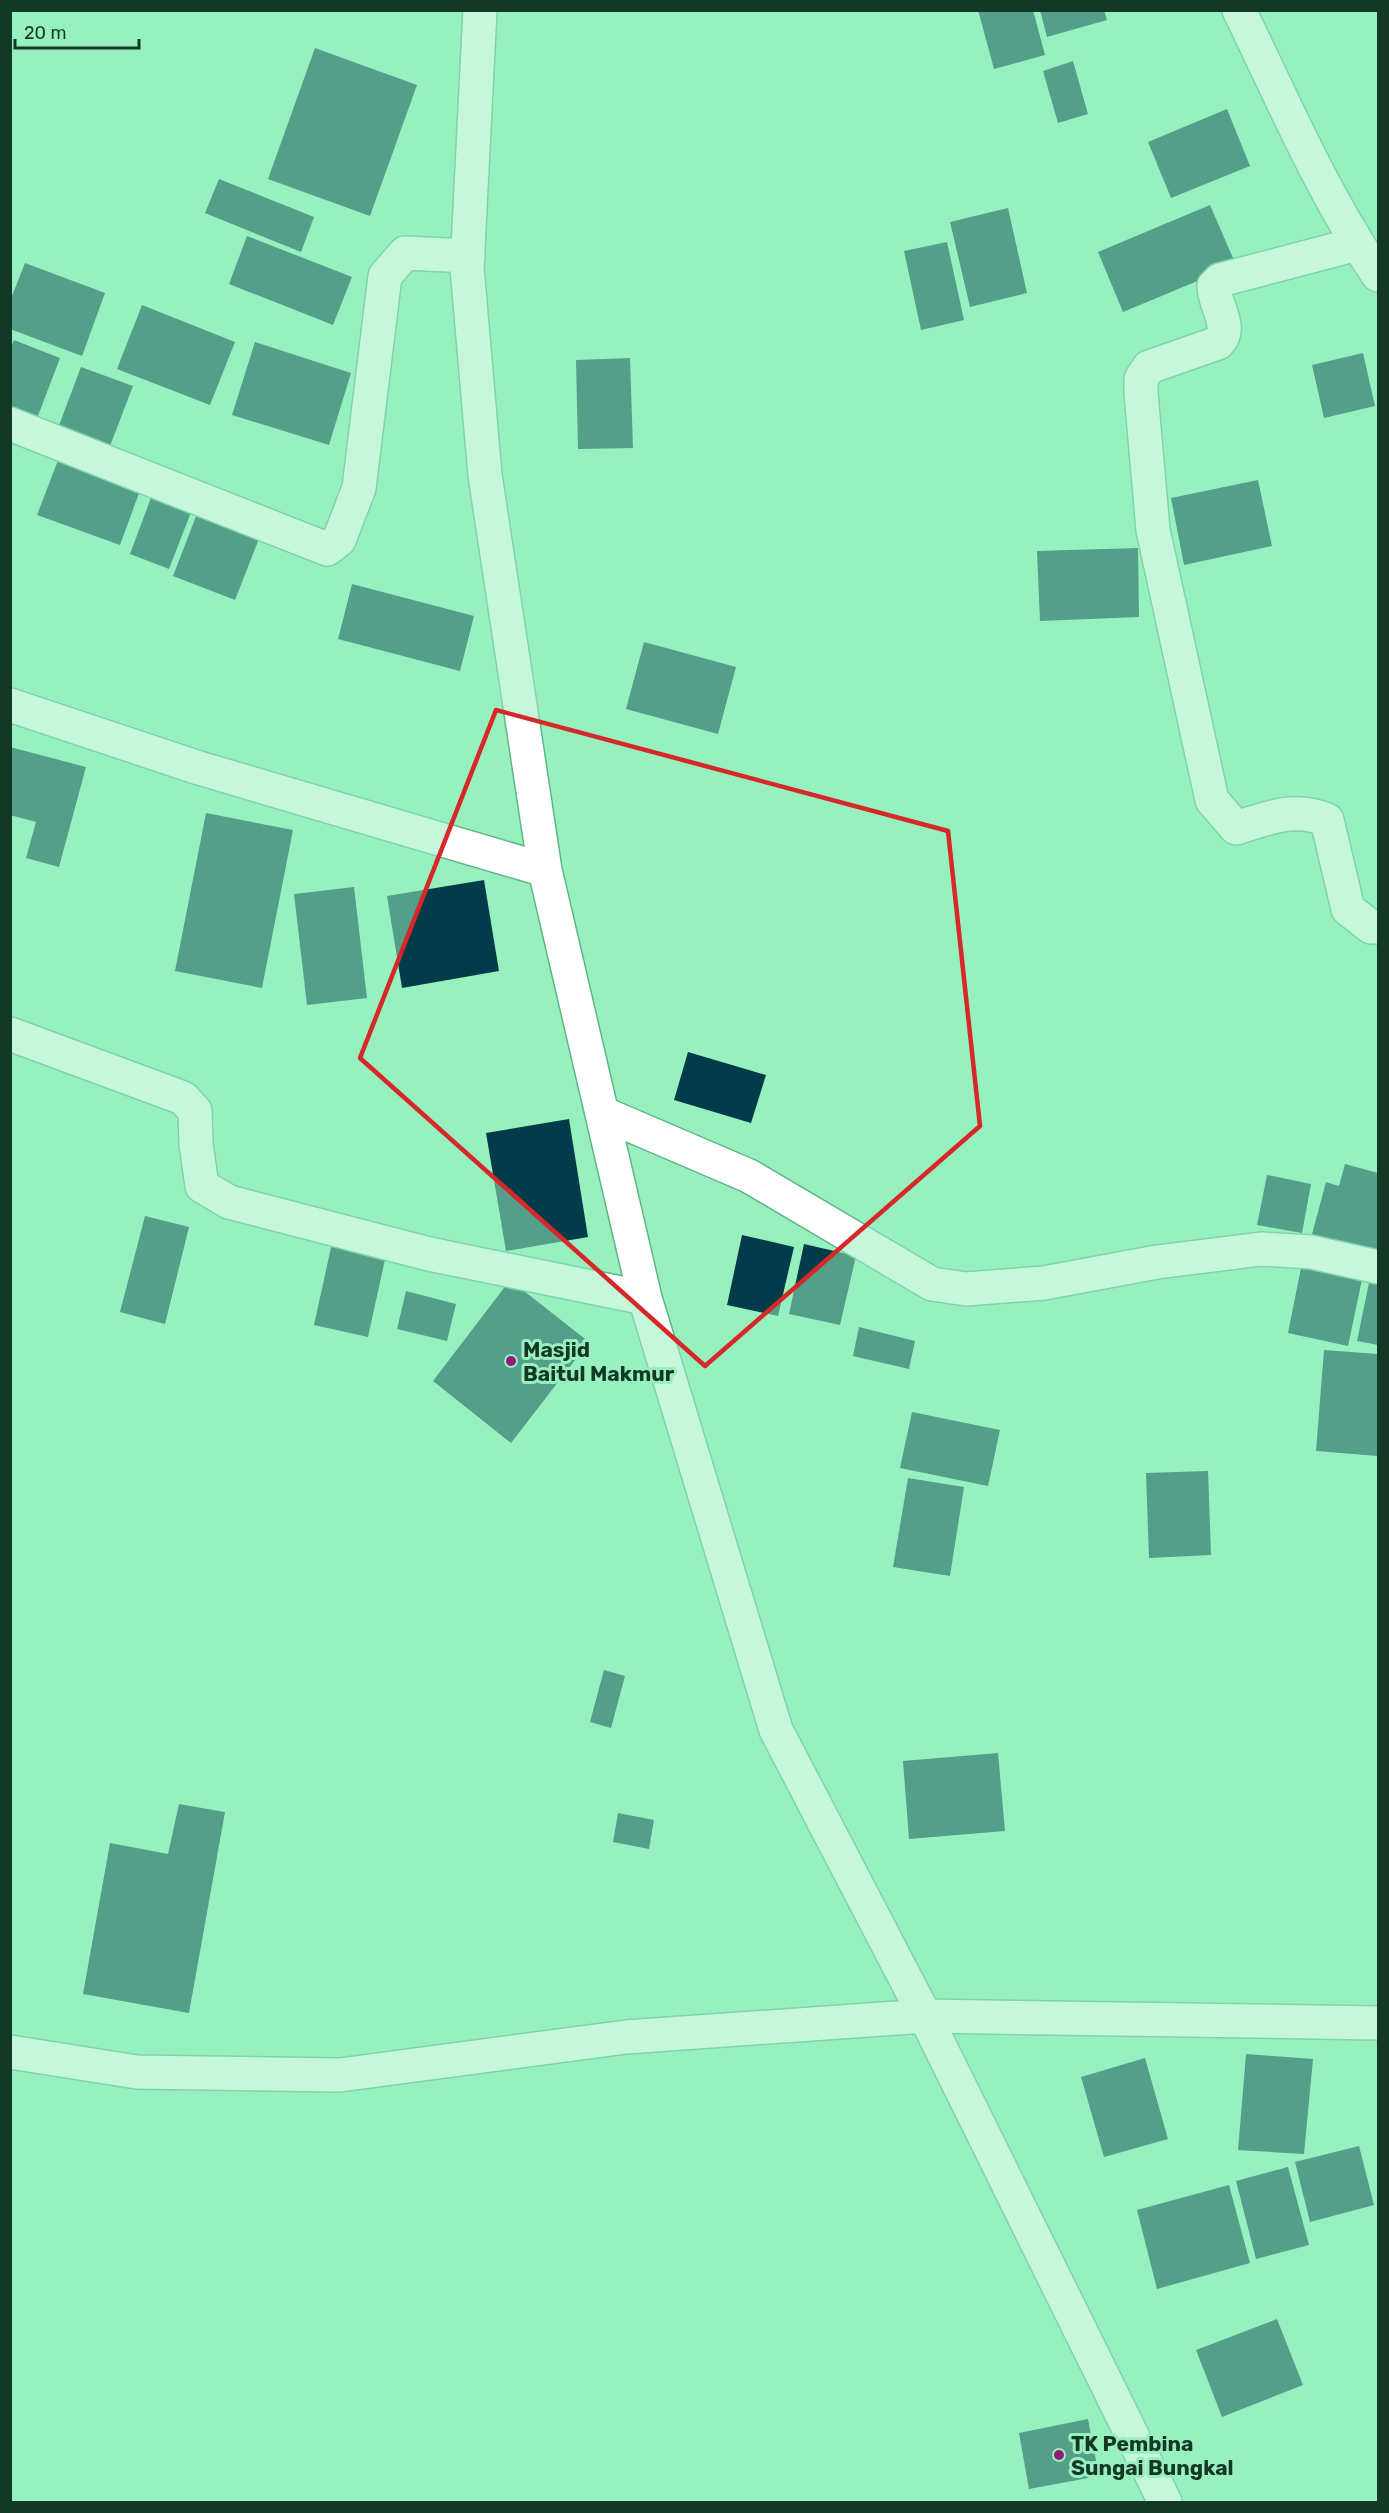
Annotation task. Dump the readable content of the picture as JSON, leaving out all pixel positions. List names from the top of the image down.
{
  "places": ["Masjid Baitul Makmur", "TK Pembina Sungai Bungkal"],
  "scale_bar": "20 m"
}
